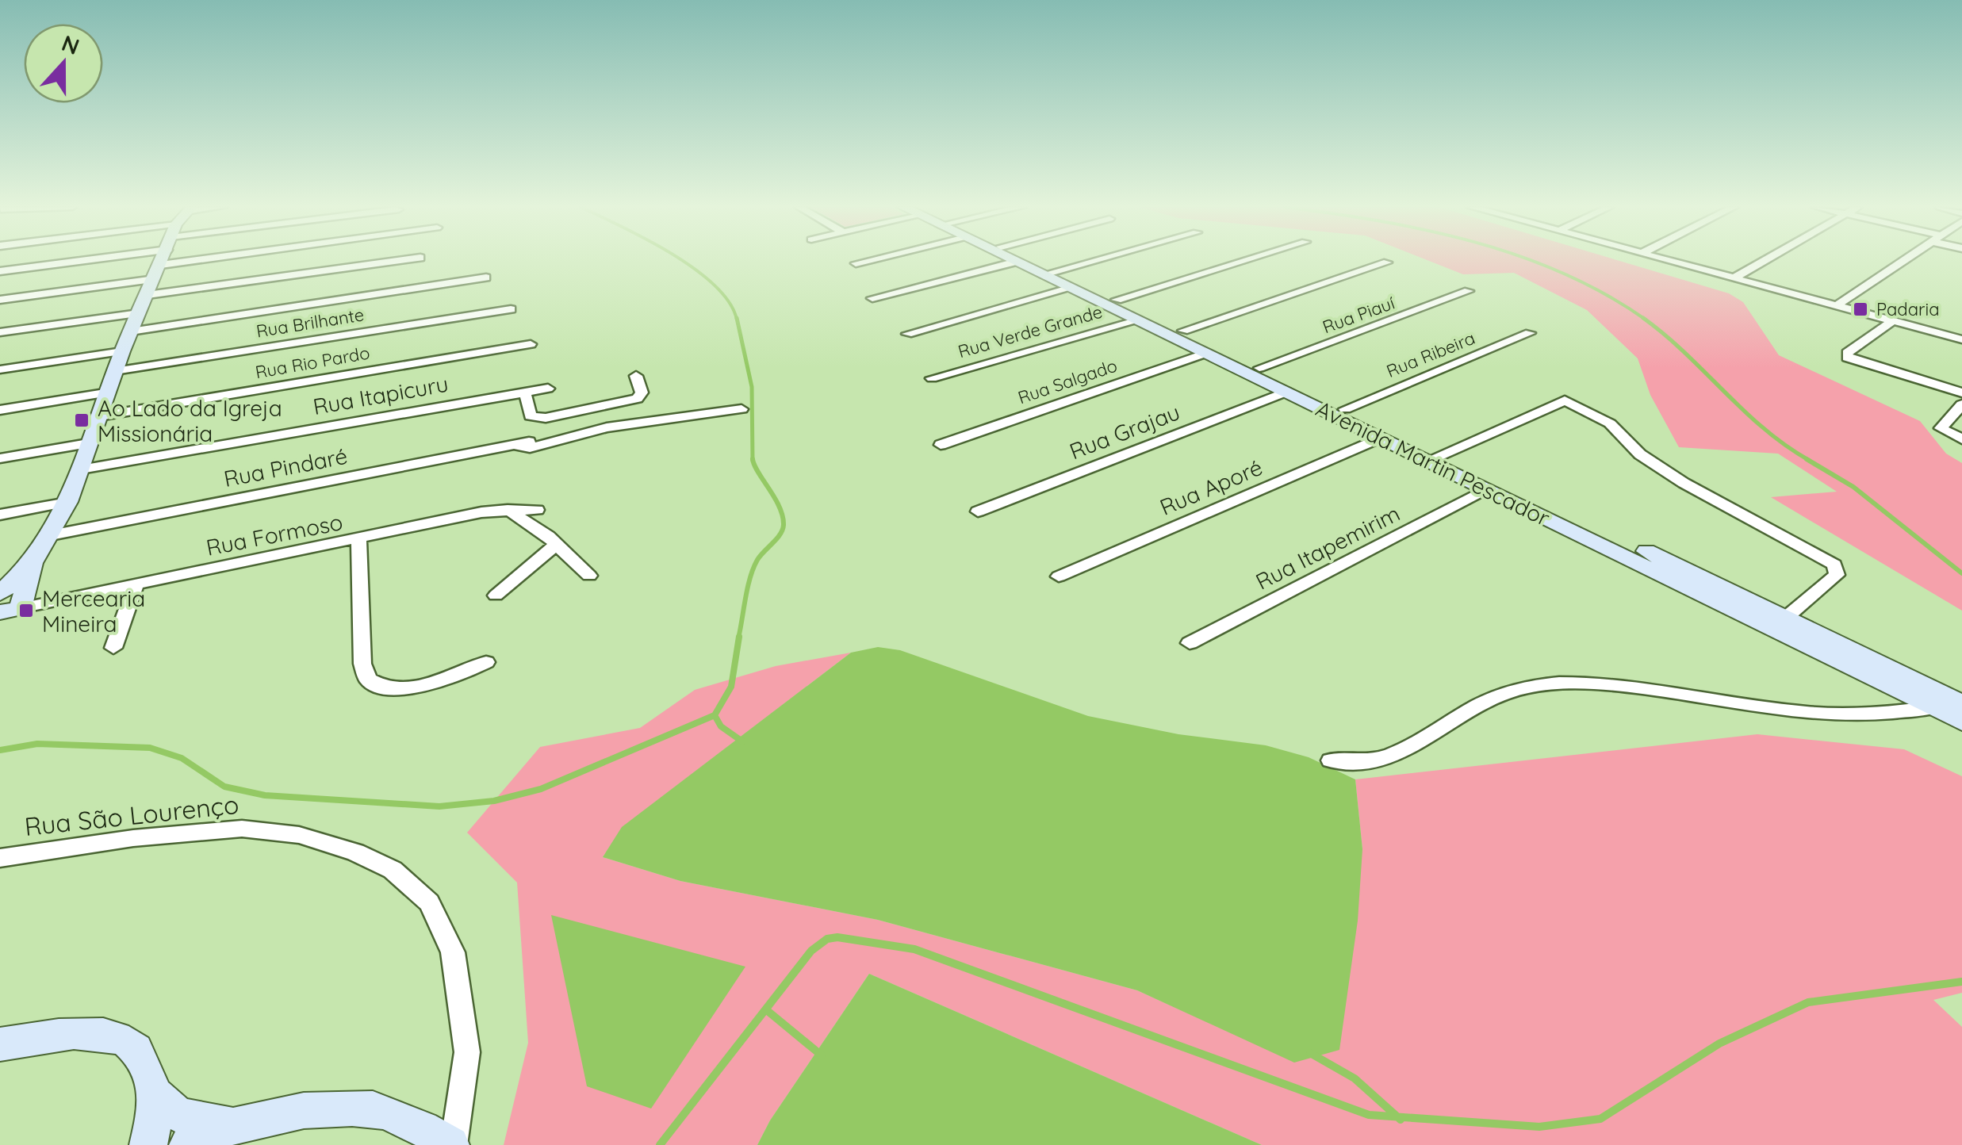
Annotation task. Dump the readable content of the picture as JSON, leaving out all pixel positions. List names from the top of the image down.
{
  "streets": {
    "street": [
      "Rua Piauí",
      "Rua Brilhante",
      "Rua Verde Grande",
      "Rua Ribeira",
      "Rua Rio Pardo",
      "Rua Salgado",
      "Rua Itapicuru",
      "Rua Grajau",
      "Avenida Martin Pescador",
      "Rua Pindaré",
      "Rua Aporé",
      "Rua Formoso",
      "Rua Itapemirim",
      "Rua São Lourenço"
    ]
  },
  "crossings": [
    ["Rua Piauí", "Avenida Martin Pescador"],
    ["Rua Ribeira", "Avenida Martin Pescador"],
    ["Rua Salgado", "Avenida Martin Pescador"],
    ["Rua Grajau", "Avenida Martin Pescador"],
    ["Avenida Martin Pescador", "Rua Aporé"],
    ["Avenida Martin Pescador", "Rua Itapemirim"]
  ],
  "places": {
    "transit": ["Padaria", "Ao Lado da Igreja Missionária", "Mercearia Mineira"]
  },
  "north": "top"
}
